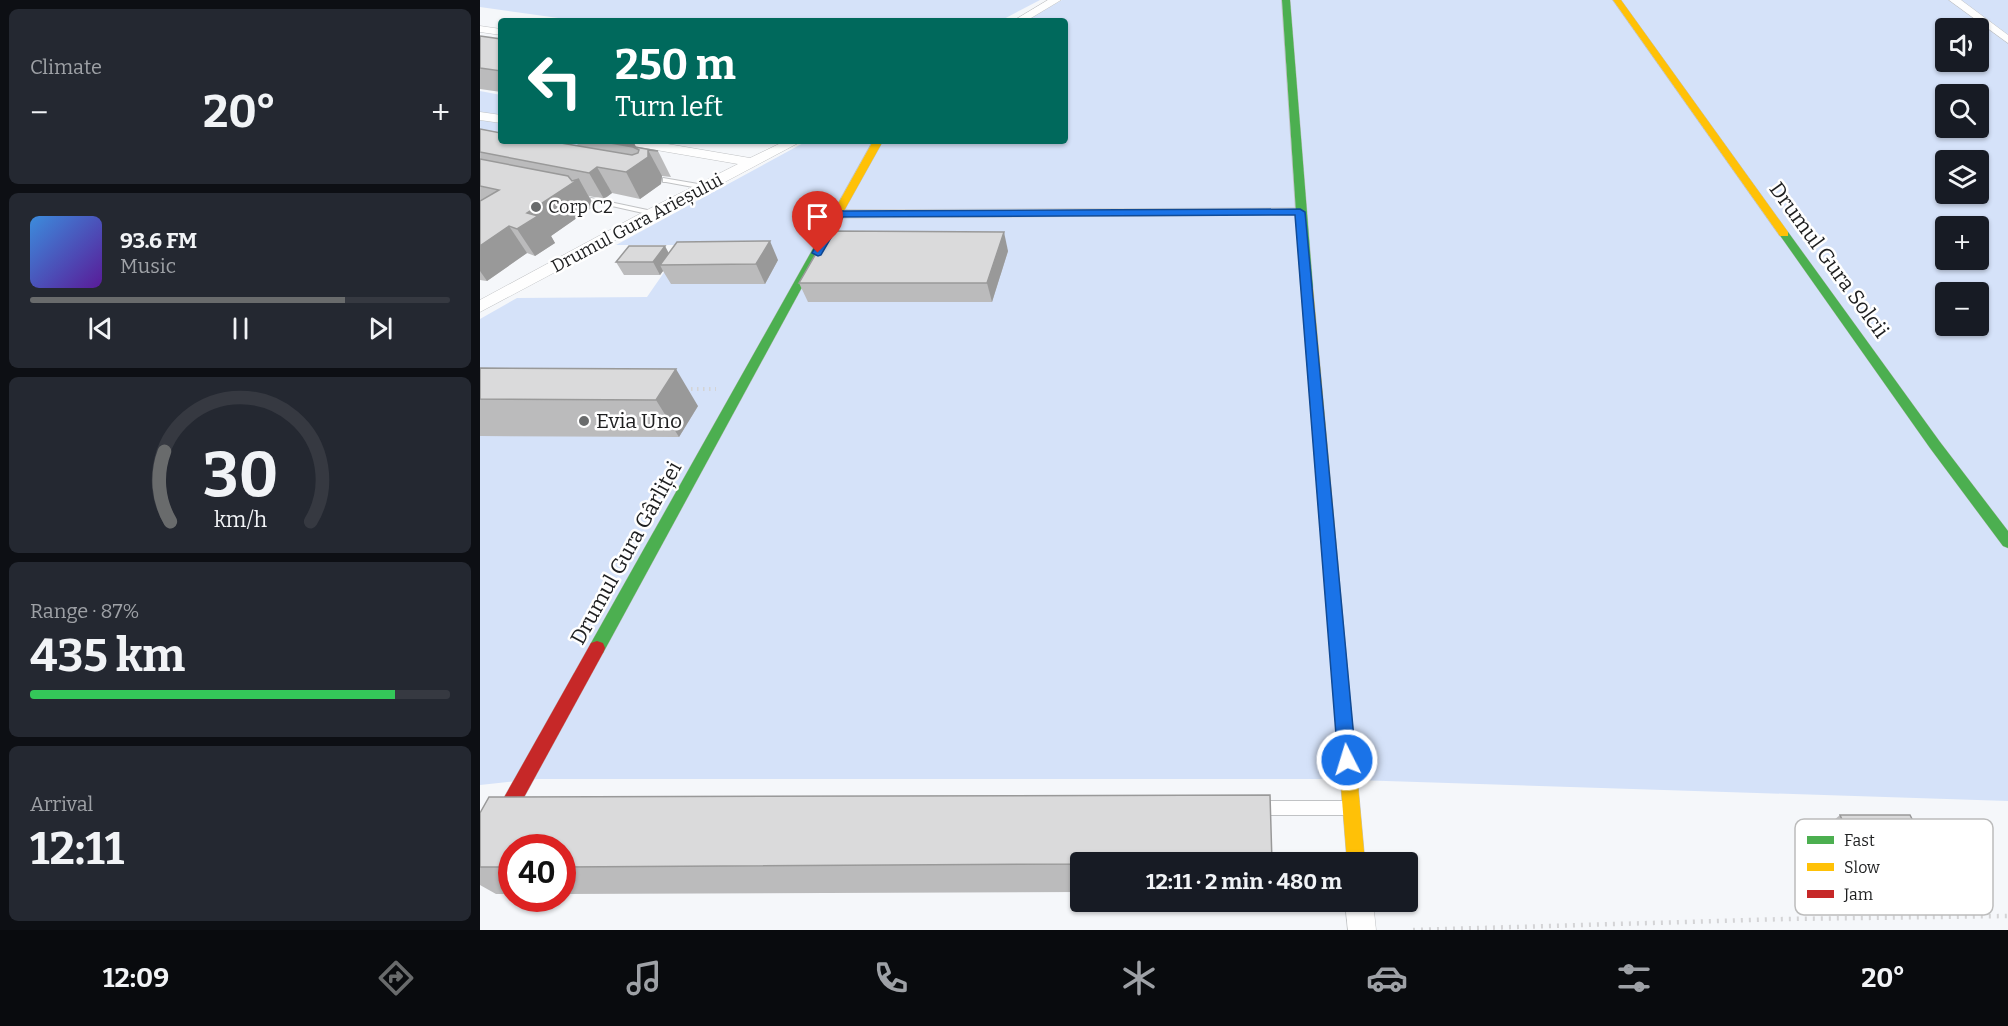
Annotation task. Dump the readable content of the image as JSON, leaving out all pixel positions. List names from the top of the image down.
{
  "streets": {
    "street": ["Drumul Gura Arieșului", "Drumul Gura Solcii", "Drumul Gura Gârliței"]
  },
  "places": ["Corp C2", "Evia Uno"],
  "legend": ["Fast", "Slow", "Jam"],
  "page": {
    "tile": [
      "Climate",
      ["Range · 87%", "435 km"],
      ["Arrival", "12:11"]
    ],
    "map_buttons": ["+", "−"],
    "turn": ["250 m", "Turn left"],
    "heat": ["−", "20°", "+"],
    "song": ["93.6 FM", "Music"],
    "limit": "40",
    "trip": "12:11 · 2 min · 480 m",
    "tabs": ["12:09", "20°"],
    "gauge": ["30", "km/h"]
  }
}
